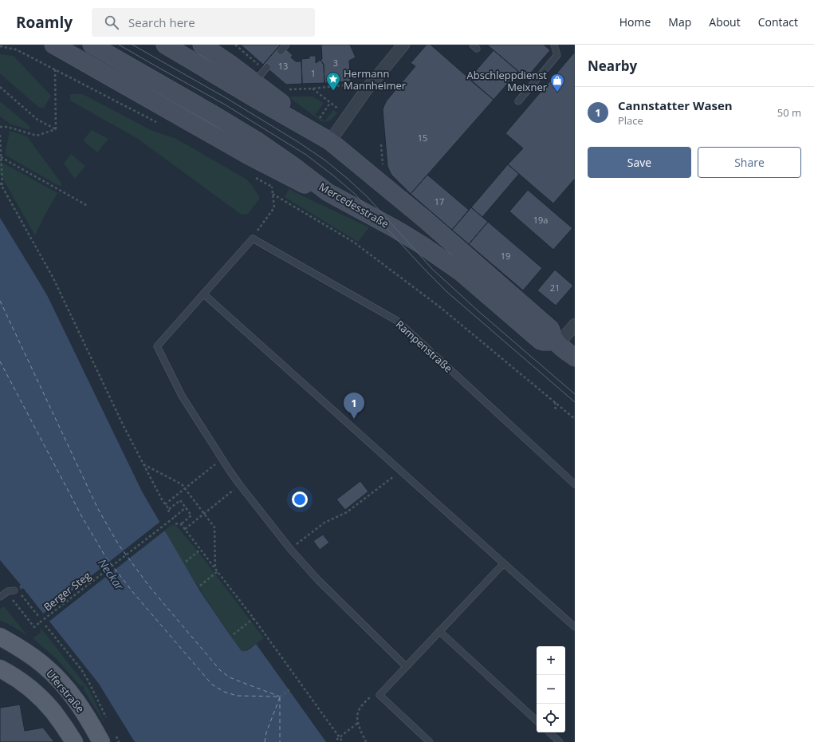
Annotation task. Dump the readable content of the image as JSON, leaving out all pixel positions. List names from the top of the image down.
{
  "streets": {
    "main road": ["Mercedesstraße", "Uferstraße"],
    "lane": ["Rampenstraße"],
    "path": ["Berger Steg"]
  },
  "water": ["Neckar"],
  "places": {
    "place": ["Hermann Mannheimer"],
    "shop": ["Abschleppdienst Meixner"]
  },
  "house_numbers": [
    "3",
    "13",
    "1",
    "15",
    "17",
    "19a",
    "19",
    "21"
  ],
  "page": {
    "header": "Roamly",
    "search": "Search here",
    "nav": [
      "Home",
      "Map",
      "About",
      "Contact"
    ],
    "heading": "Nearby",
    "list": [
      {
        "mark": "1",
        "name": "Cannstatter Wasen",
        "note": "Place",
        "value": "50 m"
      }
    ],
    "buttons": ["Save", "Share"],
    "pins": "1",
    "map_buttons": ["+", "−"]
  }
}
